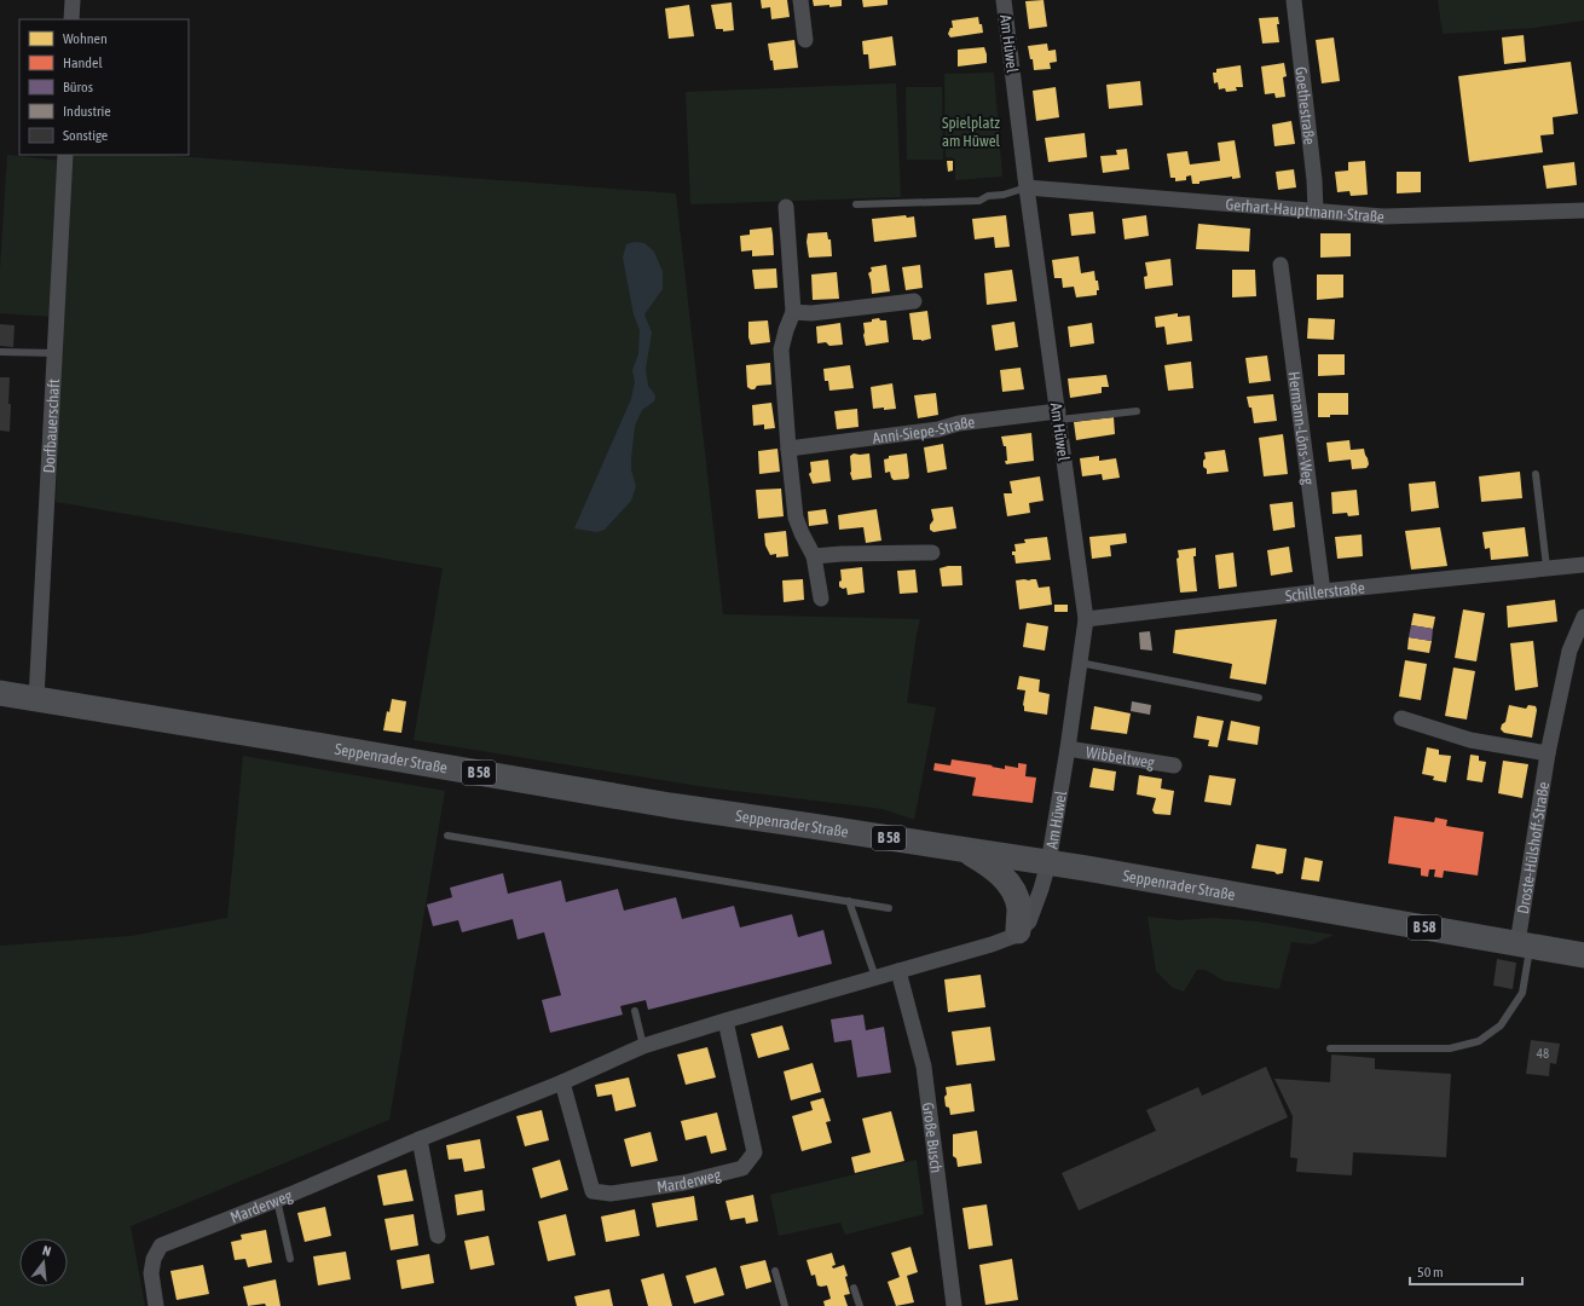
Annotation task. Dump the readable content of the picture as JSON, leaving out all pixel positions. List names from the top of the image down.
{
  "streets": {
    "main road": ["Seppenrader Straße", "B 58"],
    "street": [
      "Am Hüwel",
      "Goethestraße",
      "Gerhart-Hauptmann-Straße",
      "Dorfbauerschaft",
      "Hermann-Löns-Weg",
      "Anni-Siepe-Straße",
      "Schillerstraße",
      "Wibbeltweg",
      "Droste-Hülshoff-Straße",
      "Große Busch",
      "Marderweg"
    ]
  },
  "crossings": [
    ["Am Hüwel", "Gerhart-Hauptmann-Straße"],
    ["Am Hüwel", "Anni-Siepe-Straße"],
    ["Am Hüwel", "Schillerstraße"],
    ["Am Hüwel", "Wibbeltweg"],
    ["Am Hüwel", "Seppenrader Straße"],
    ["Am Hüwel", "Marderweg"],
    ["Goethestraße", "Gerhart-Hauptmann-Straße"],
    ["Dorfbauerschaft", "Seppenrader Straße"],
    ["Hermann-Löns-Weg", "Schillerstraße"],
    ["Seppenrader Straße", "Droste-Hülshoff-Straße"],
    ["Seppenrader Straße", "Marderweg"],
    ["Große Busch", "Marderweg"]
  ],
  "parks": ["Spielplatz am Hüwel"],
  "house_numbers": ["48"],
  "legend": [
    "Wohnen",
    "Handel",
    "Büros",
    "Industrie",
    "Sonstige"
  ],
  "scale_bar": "50 m",
  "north": "top"
}
